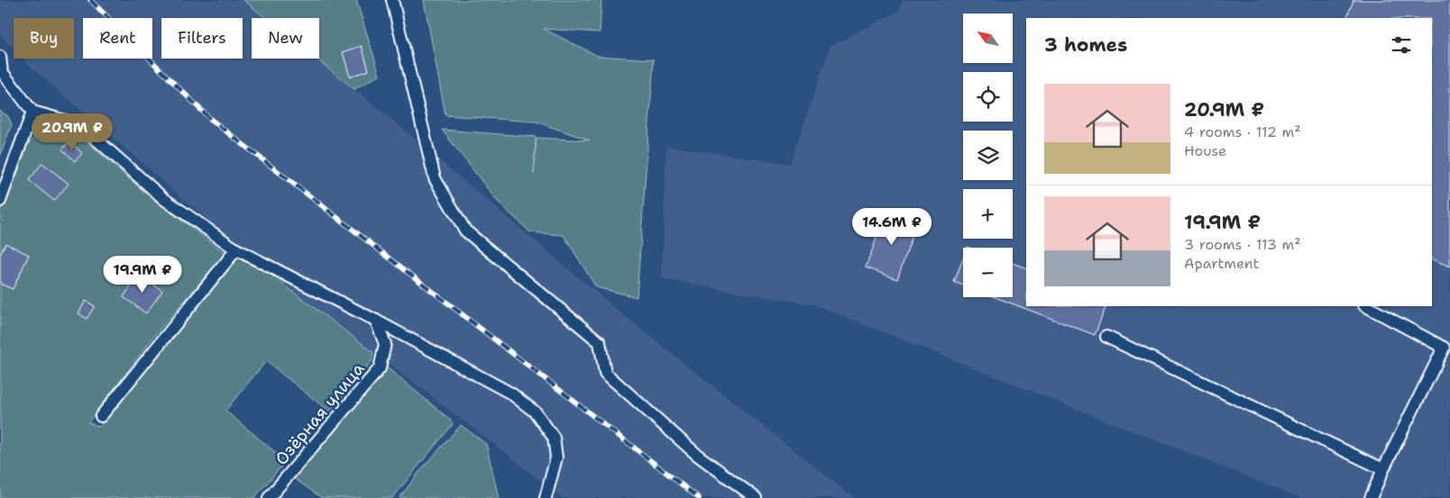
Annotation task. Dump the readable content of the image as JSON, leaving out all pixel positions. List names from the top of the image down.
{
  "streets": {
    "lane": ["Озёрная улица"]
  },
  "north": "top left",
  "page": {
    "map_buttons": ["+", "−"],
    "chip": [
      "Buy",
      "Rent",
      "Filters",
      "New"
    ],
    "heading": "3 homes",
    "list": [
      {
        "name": "20.9M ₽",
        "note": "4 rooms · 112 m² · House"
      },
      {
        "name": "19.9M ₽",
        "note": "3 rooms · 113 m² · Apartment"
      }
    ],
    "price": ["20.9M ₽", "14.6M ₽", "19.9M ₽"]
  }
}
